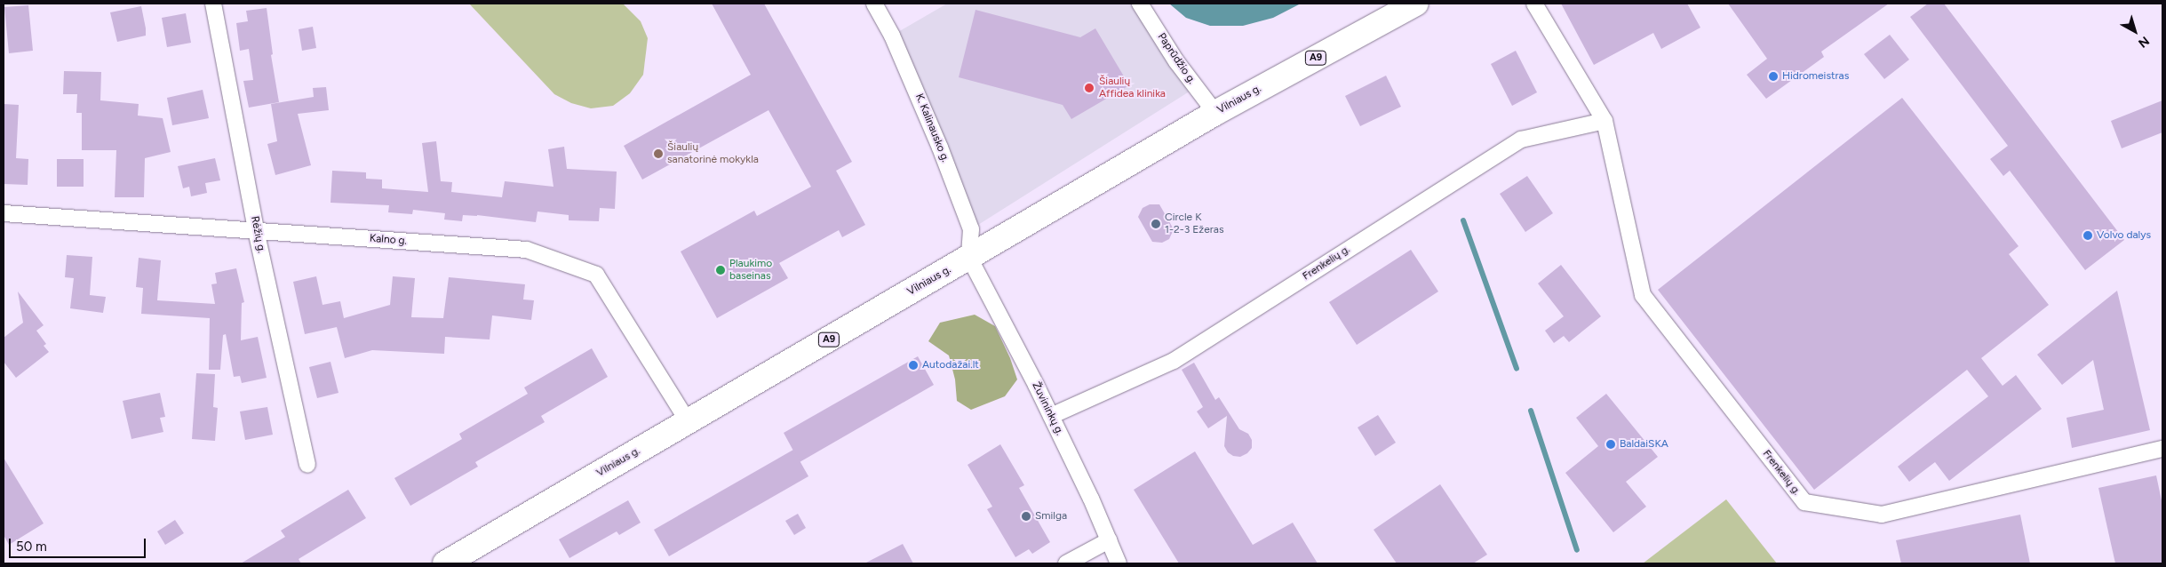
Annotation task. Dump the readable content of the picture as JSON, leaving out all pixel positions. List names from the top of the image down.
{
  "streets": {
    "highway": ["A9", "Vilniaus g."],
    "street": [
      "Paprūdžio g.",
      "K. Kalinausko g.",
      "Rėžių g.",
      "Kalno g.",
      "Frenkelių g.",
      "Žuvininkų g."
    ]
  },
  "crossings": [
    ["Paprūdžio g.", "Vilniaus g."],
    ["Vilniaus g.", "K. Kalinausko g."],
    ["Vilniaus g.", "Kalno g."],
    ["Vilniaus g.", "Žuvininkų g."],
    ["K. Kalinausko g.", "Žuvininkų g."],
    ["Rėžių g.", "Kalno g."],
    ["Frenkelių g.", "Žuvininkų g."]
  ],
  "places": [
    "Hidromeistras",
    "Šiaulių Affidea klinika",
    "Šiaulių sanatorinė mokykla",
    "Circle K 1-2-3 Ežeras",
    "Volvo dalys",
    "Plaukimo baseinas",
    "Autodažai.lt",
    "BaldaiSKA",
    "Smilga"
  ],
  "scale_bar": "50 m",
  "north": "bottom right"
}
